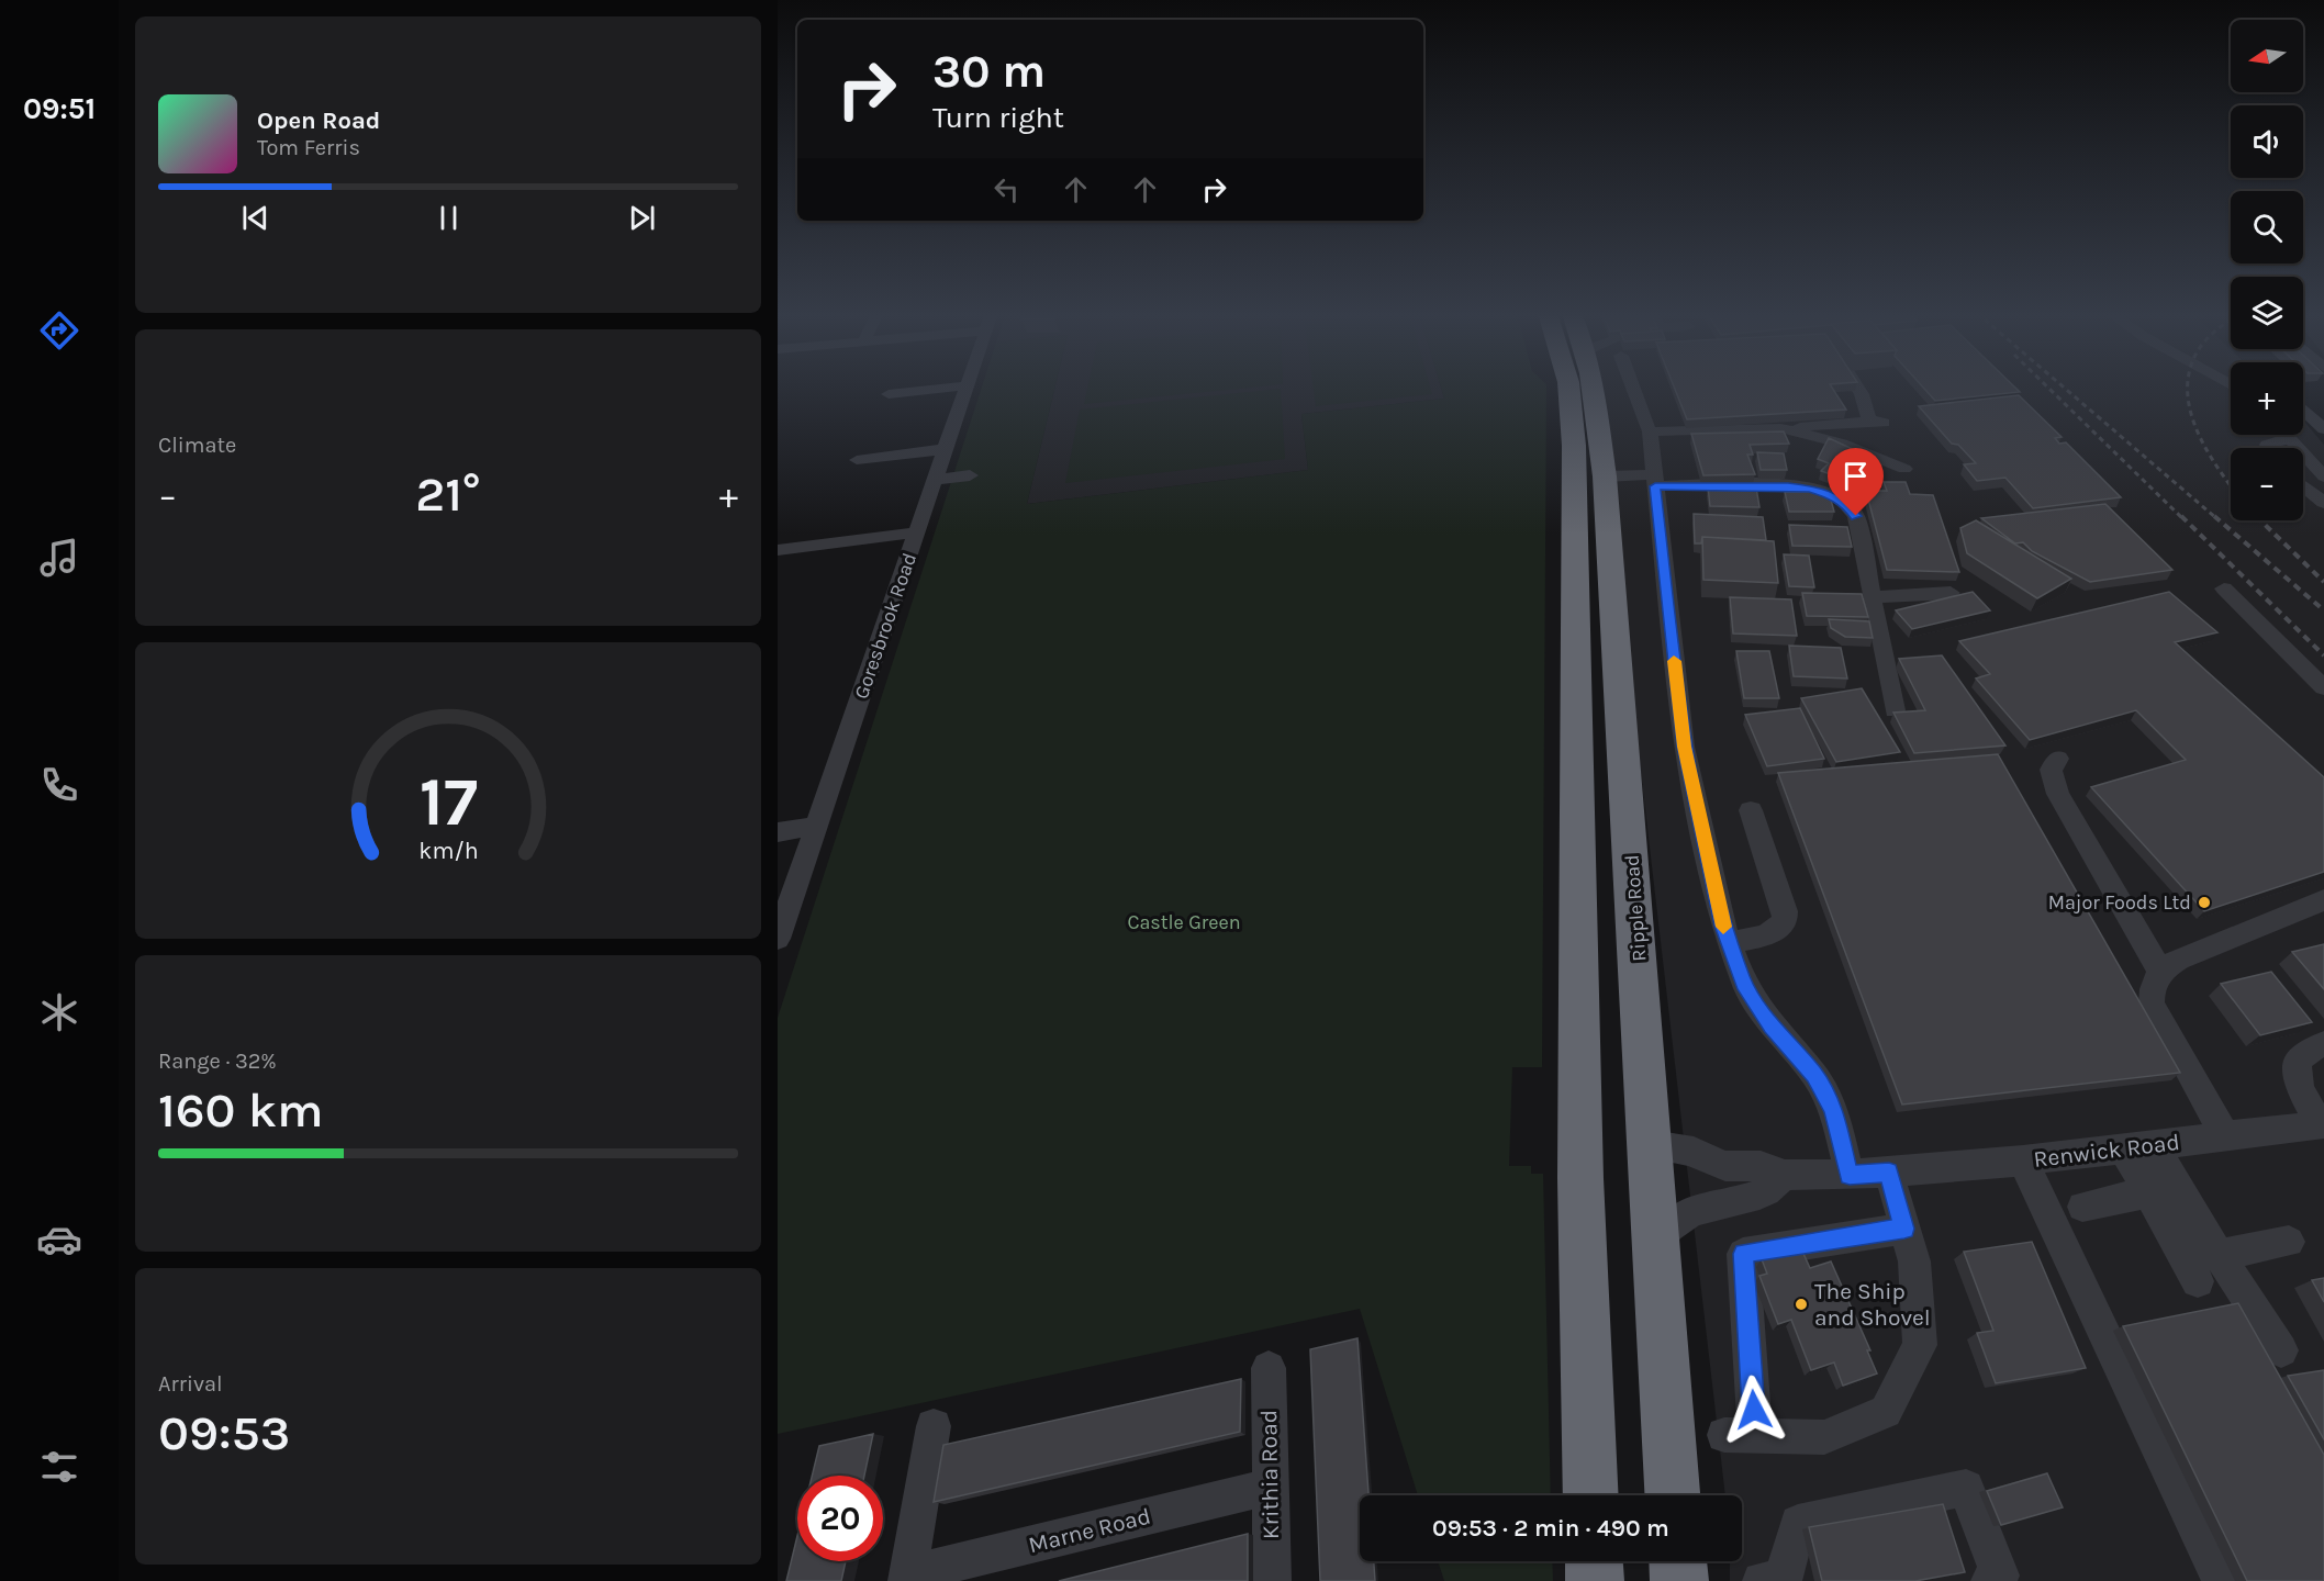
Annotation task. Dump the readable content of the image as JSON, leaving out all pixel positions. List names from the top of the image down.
{
  "streets": {
    "highway": ["Ripple Road"],
    "street": [
      "Goresbrook Road",
      "Renwick Road",
      "Krithia Road",
      "Marne Road"
    ]
  },
  "crossings": [
    ["Ripple Road", "Renwick Road"],
    ["Krithia Road", "Marne Road"]
  ],
  "parks": ["Castle Green"],
  "places": ["Major Foods Ltd", "The Ship and Shovel"],
  "north": "left",
  "page": {
    "tabs": "09:51",
    "map_buttons": ["+", "−"],
    "turn": ["30 m", "Turn right"],
    "song": ["Open Road", "Tom Ferris"],
    "tile": [
      "Climate",
      ["Range · 32%", "160 km"],
      ["Arrival", "09:53"]
    ],
    "heat": ["−", "21°", "+"],
    "limit": "20",
    "trip": "09:53 · 2 min · 490 m",
    "gauge": ["17", "km/h"]
  }
}
